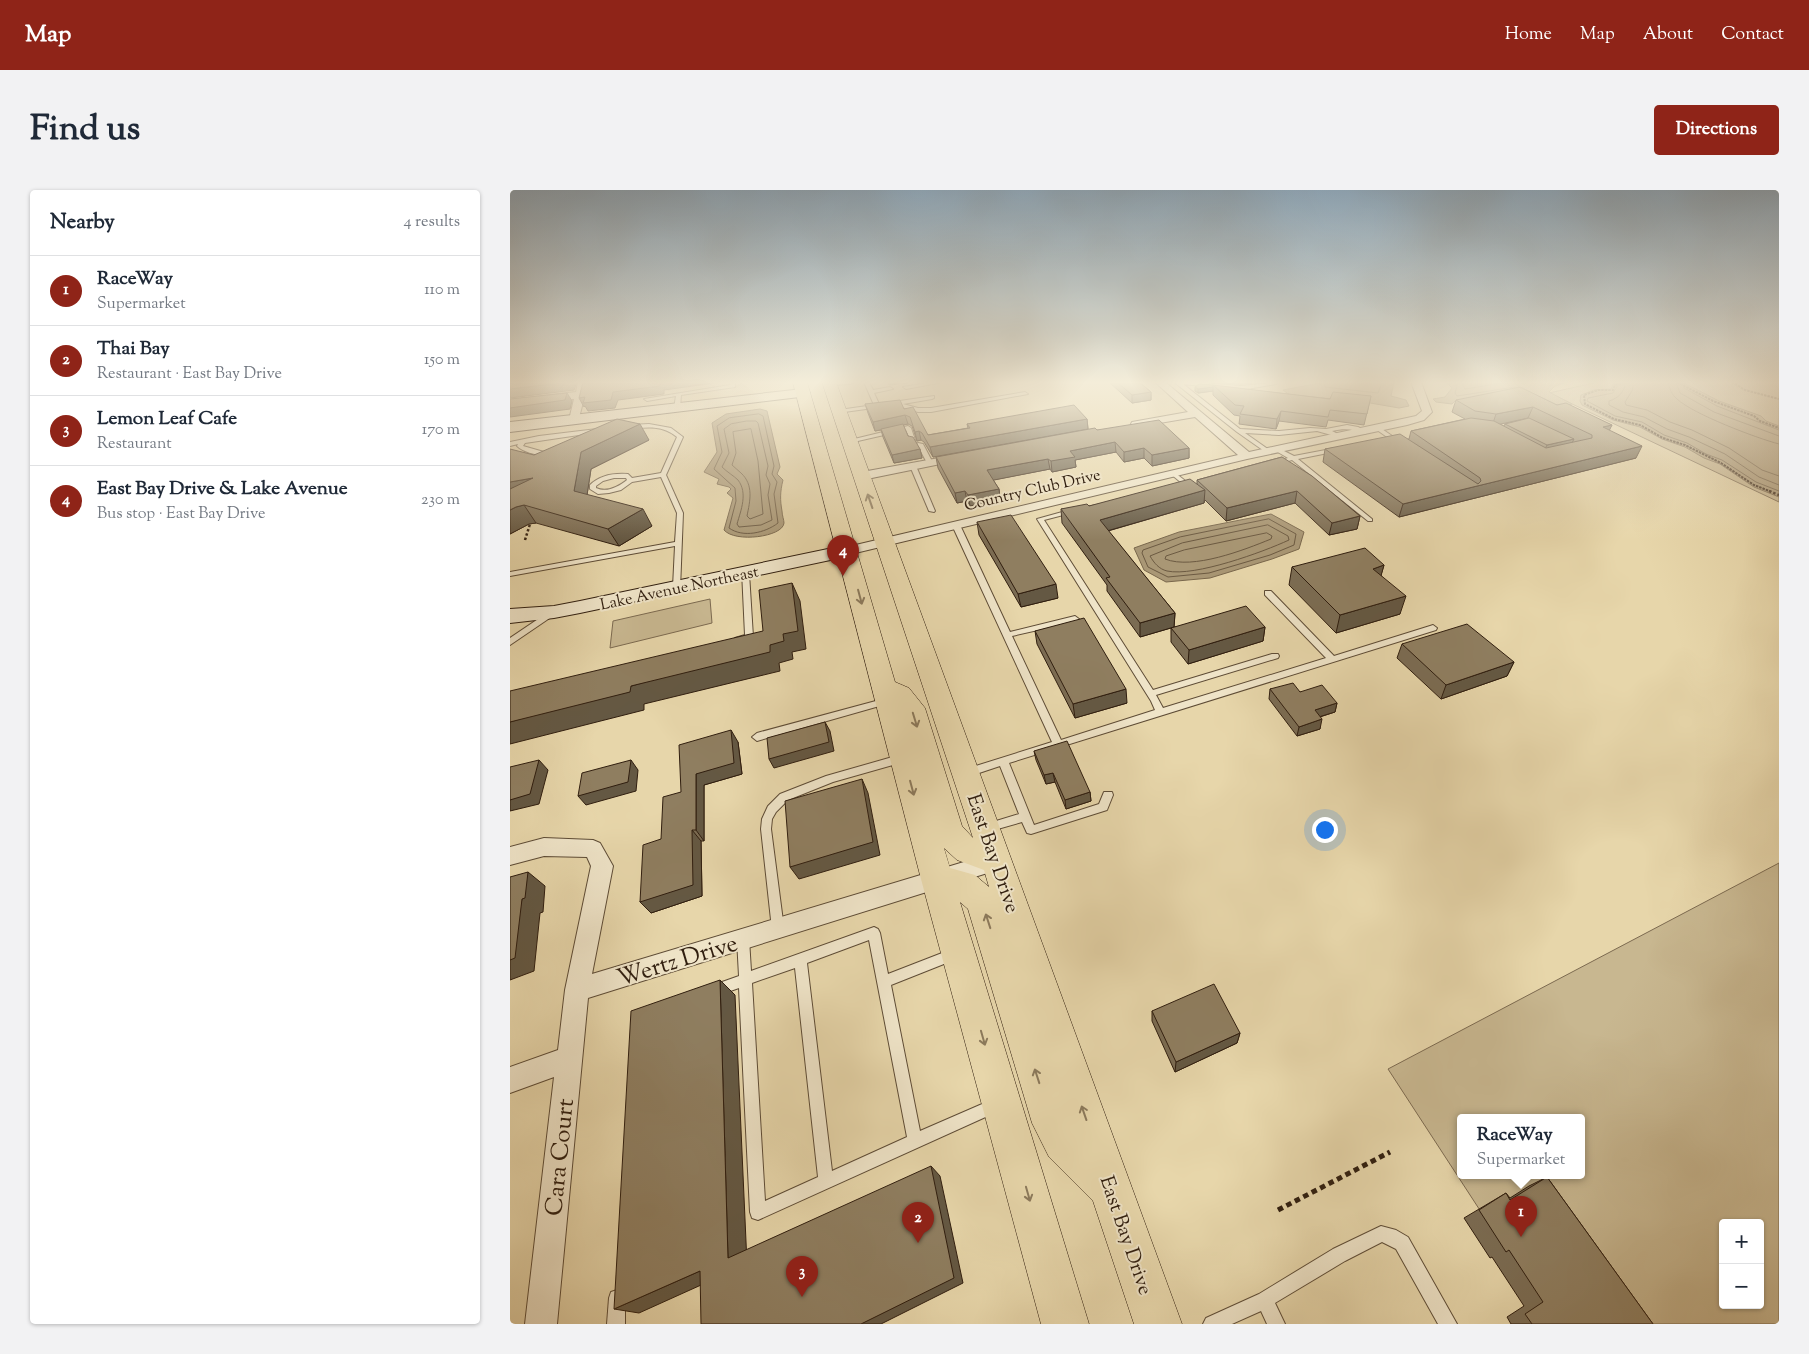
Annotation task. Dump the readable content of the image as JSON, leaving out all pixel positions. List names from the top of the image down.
{
  "streets": {
    "main road": ["East Bay Drive"],
    "street": [
      "Country Club Drive",
      "Lake Avenue Northeast",
      "Wertz Drive",
      "Cara Court"
    ]
  },
  "crossings": [
    ["Country Club Drive", "Lake Avenue Northeast"],
    ["Country Club Drive", "East Bay Drive"],
    ["Lake Avenue Northeast", "East Bay Drive"],
    ["East Bay Drive", "Wertz Drive"],
    ["Wertz Drive", "Cara Court"]
  ],
  "page": {
    "header": "Map",
    "nav": [
      "Home",
      "Map",
      "About",
      "Contact"
    ],
    "title": "Find us",
    "buttons": "Directions",
    "heading": ["Nearby", "4 results"],
    "list": [
      {
        "mark": "1",
        "name": "RaceWay",
        "note": "Supermarket",
        "value": "110 m"
      },
      {
        "mark": "2",
        "name": "Thai Bay",
        "note": "Restaurant · East Bay Drive",
        "value": "150 m"
      },
      {
        "mark": "3",
        "name": "Lemon Leaf Cafe",
        "note": "Restaurant",
        "value": "170 m"
      },
      {
        "mark": "4",
        "name": "East Bay Drive & Lake Avenue",
        "note": "Bus stop · East Bay Drive",
        "value": "230 m"
      }
    ],
    "pins": [
      "4",
      "1",
      "2",
      "3"
    ],
    "popup": ["RaceWay", "Supermarket"],
    "map_buttons": ["+", "−"]
  }
}
